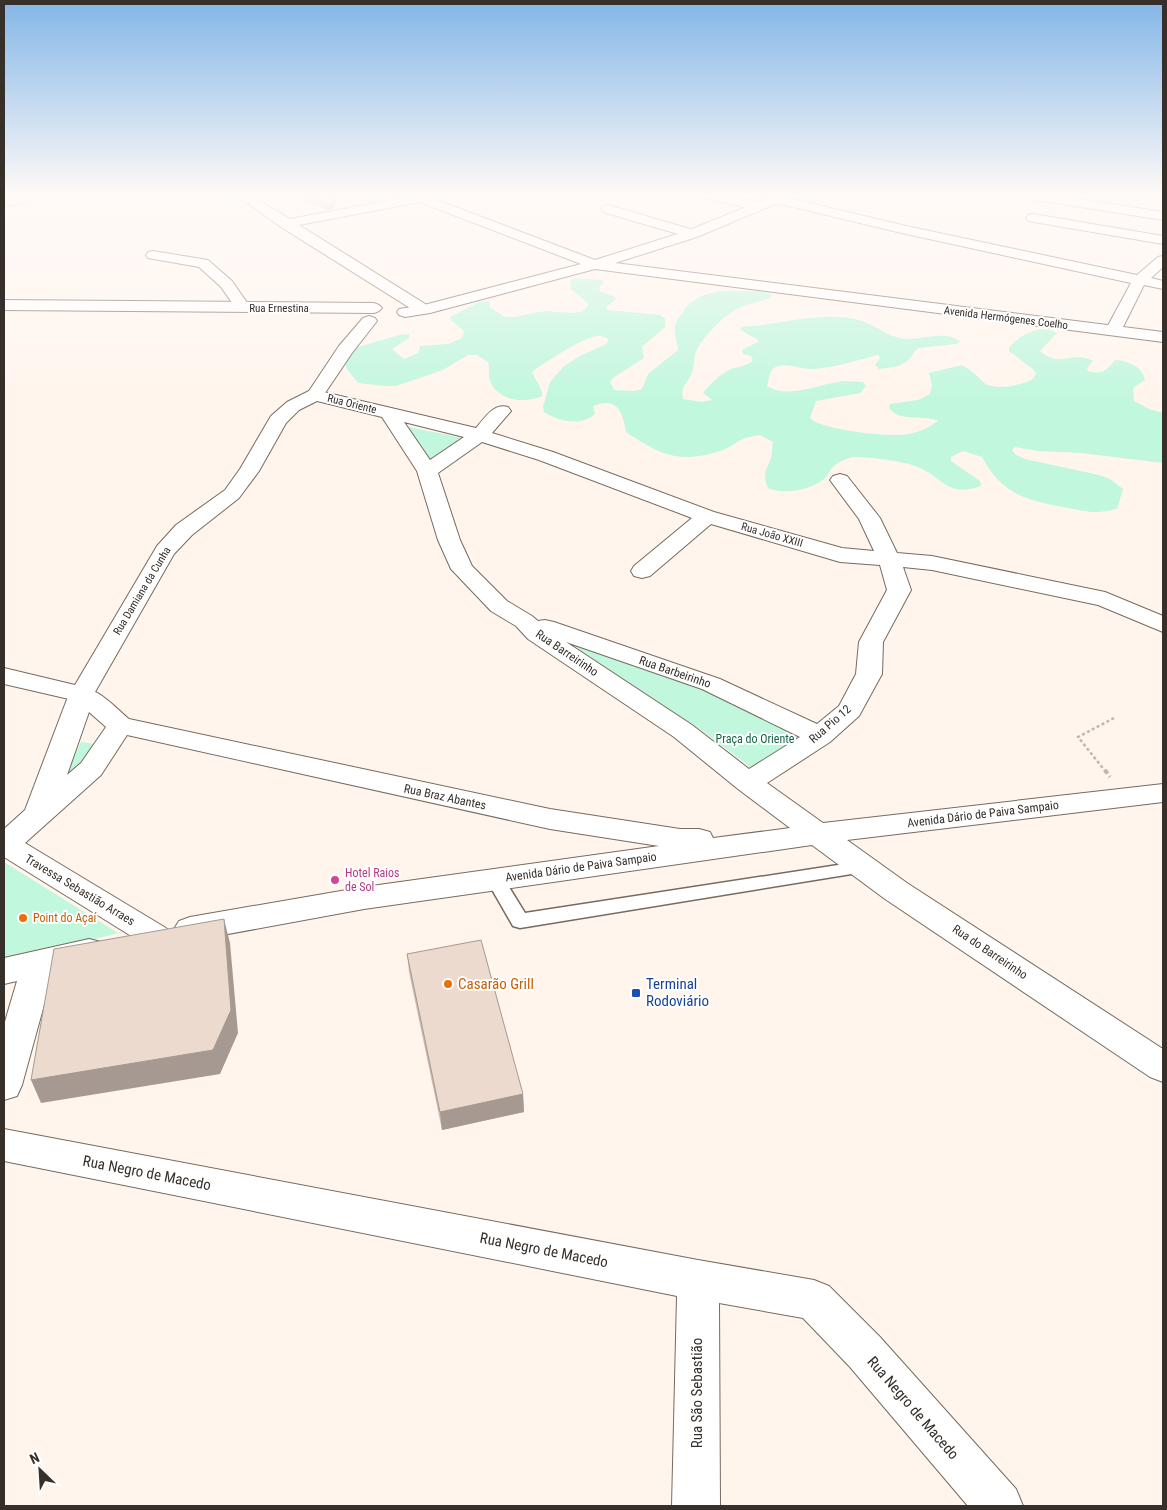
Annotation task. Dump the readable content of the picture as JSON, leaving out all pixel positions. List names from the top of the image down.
{
  "streets": {
    "street": [
      "Rua Ernestina",
      "Avenida Hermógenes Coelho",
      "Rua Oriente",
      "Rua João XXIII",
      "Rua Damiana da Cunha",
      "Rua Barreirinho",
      "Rua Barbeirinho",
      "Rua Pio 12",
      "Rua Braz Abantes",
      "Avenida Dário de Paiva Sampaio",
      "Travessa Sebastião Arraes",
      "Rua do Barreirinho",
      "Rua Negro de Macedo",
      "Rua São Sebastião"
    ]
  },
  "crossings": [
    ["Rua Ernestina", "Rua Damiana da Cunha"],
    ["Rua Oriente", "Rua João XXIII"],
    ["Rua Oriente", "Rua Damiana da Cunha"],
    ["Rua Oriente", "Rua Barreirinho"],
    ["Rua João XXIII", "Rua Barreirinho"],
    ["Rua João XXIII", "Rua Pio 12"],
    ["Rua Damiana da Cunha", "Rua Braz Abantes"],
    ["Rua Damiana da Cunha", "Travessa Sebastião Arraes"],
    ["Rua Barreirinho", "Rua Barbeirinho"],
    ["Rua Barreirinho", "Rua Pio 12"],
    ["Rua Barreirinho", "Avenida Dário de Paiva Sampaio"],
    ["Rua Barreirinho", "Rua do Barreirinho"],
    ["Rua Barbeirinho", "Rua Pio 12"],
    ["Rua Braz Abantes", "Avenida Dário de Paiva Sampaio"],
    ["Avenida Dário de Paiva Sampaio", "Travessa Sebastião Arraes"],
    ["Avenida Dário de Paiva Sampaio", "Rua do Barreirinho"],
    ["Rua Negro de Macedo", "Rua São Sebastião"]
  ],
  "parks": ["Praça do Oriente"],
  "places": {
    "other": ["Hotel Raios de Sol", "Point do Açaí", "Casarão Grill"],
    "transit": ["Terminal Rodoviário"]
  },
  "north": "top left"
}
